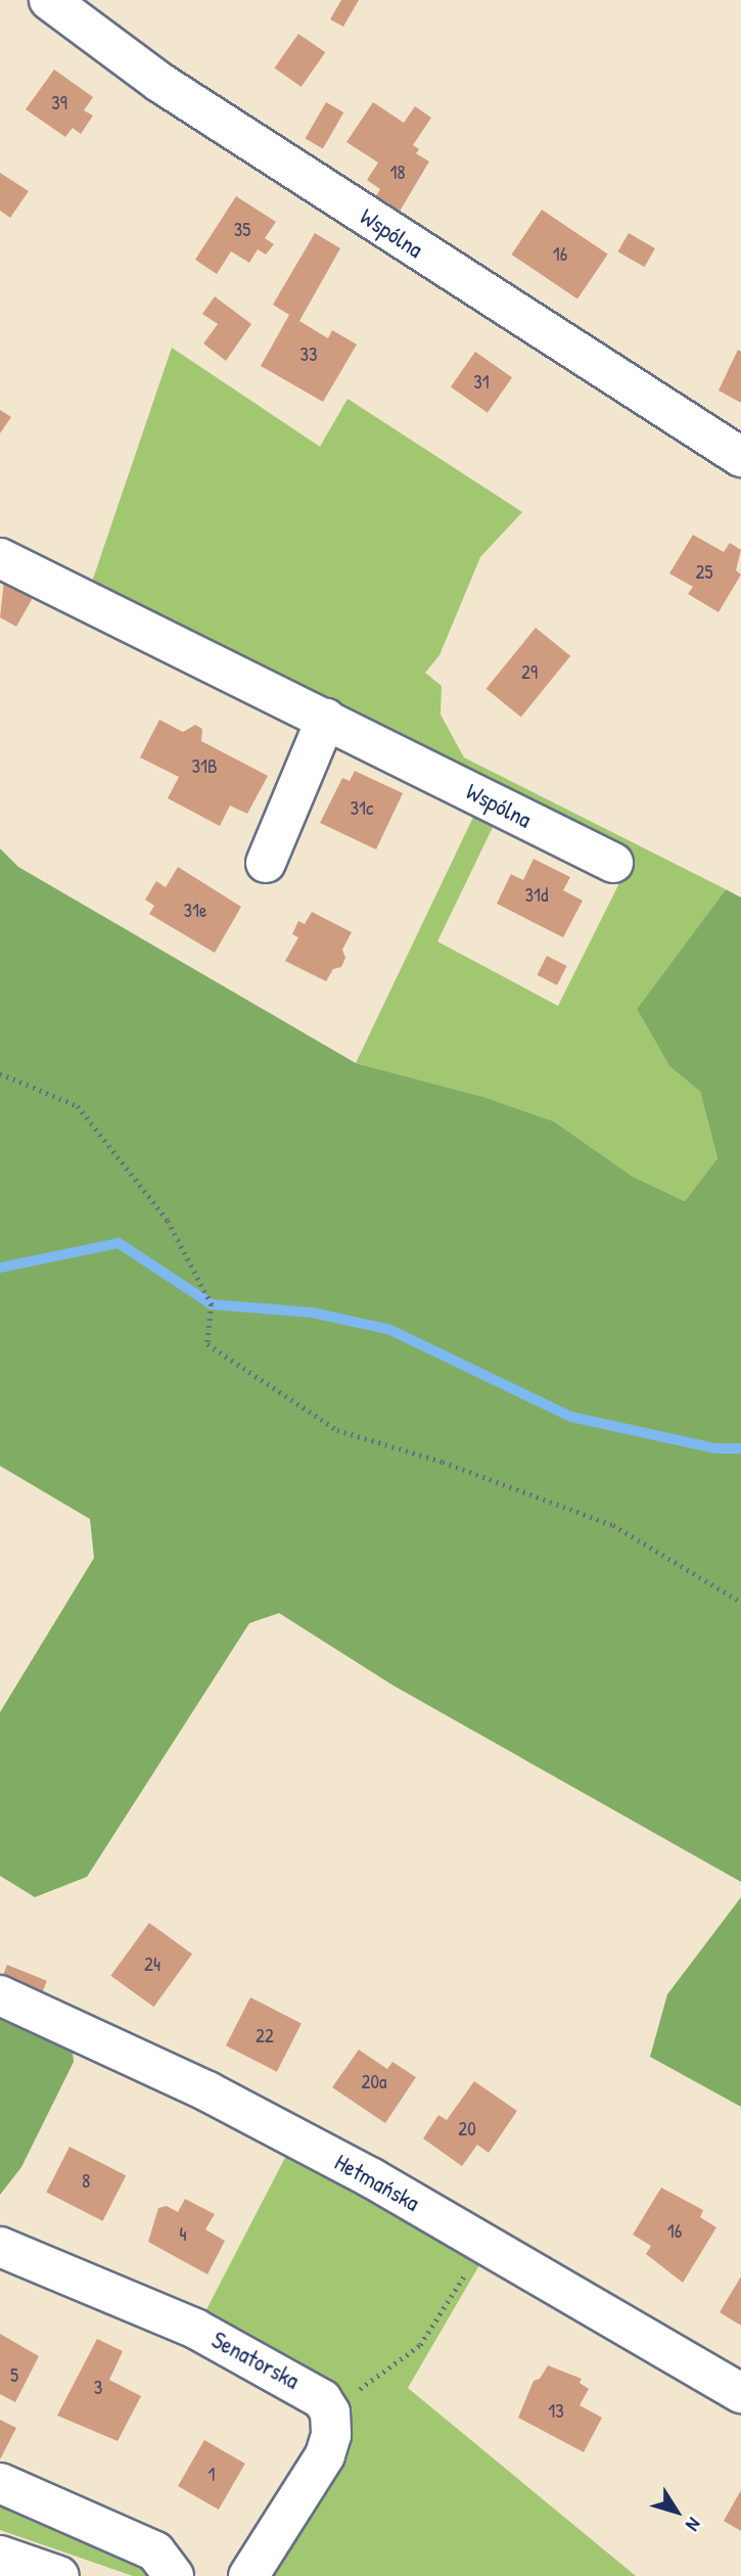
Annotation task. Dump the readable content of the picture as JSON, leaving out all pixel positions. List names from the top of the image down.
{
  "streets": {
    "street": ["Wspólna", "Hetmańska", "Senatorska"]
  },
  "house_numbers": [
    "39",
    "18",
    "35",
    "16",
    "33",
    "31",
    "25",
    "29",
    "31B",
    "31c",
    "31d",
    "31e",
    "24",
    "22",
    "20a",
    "20",
    "8",
    "16",
    "4",
    "5",
    "3",
    "13",
    "1"
  ],
  "north": "bottom right"
}
